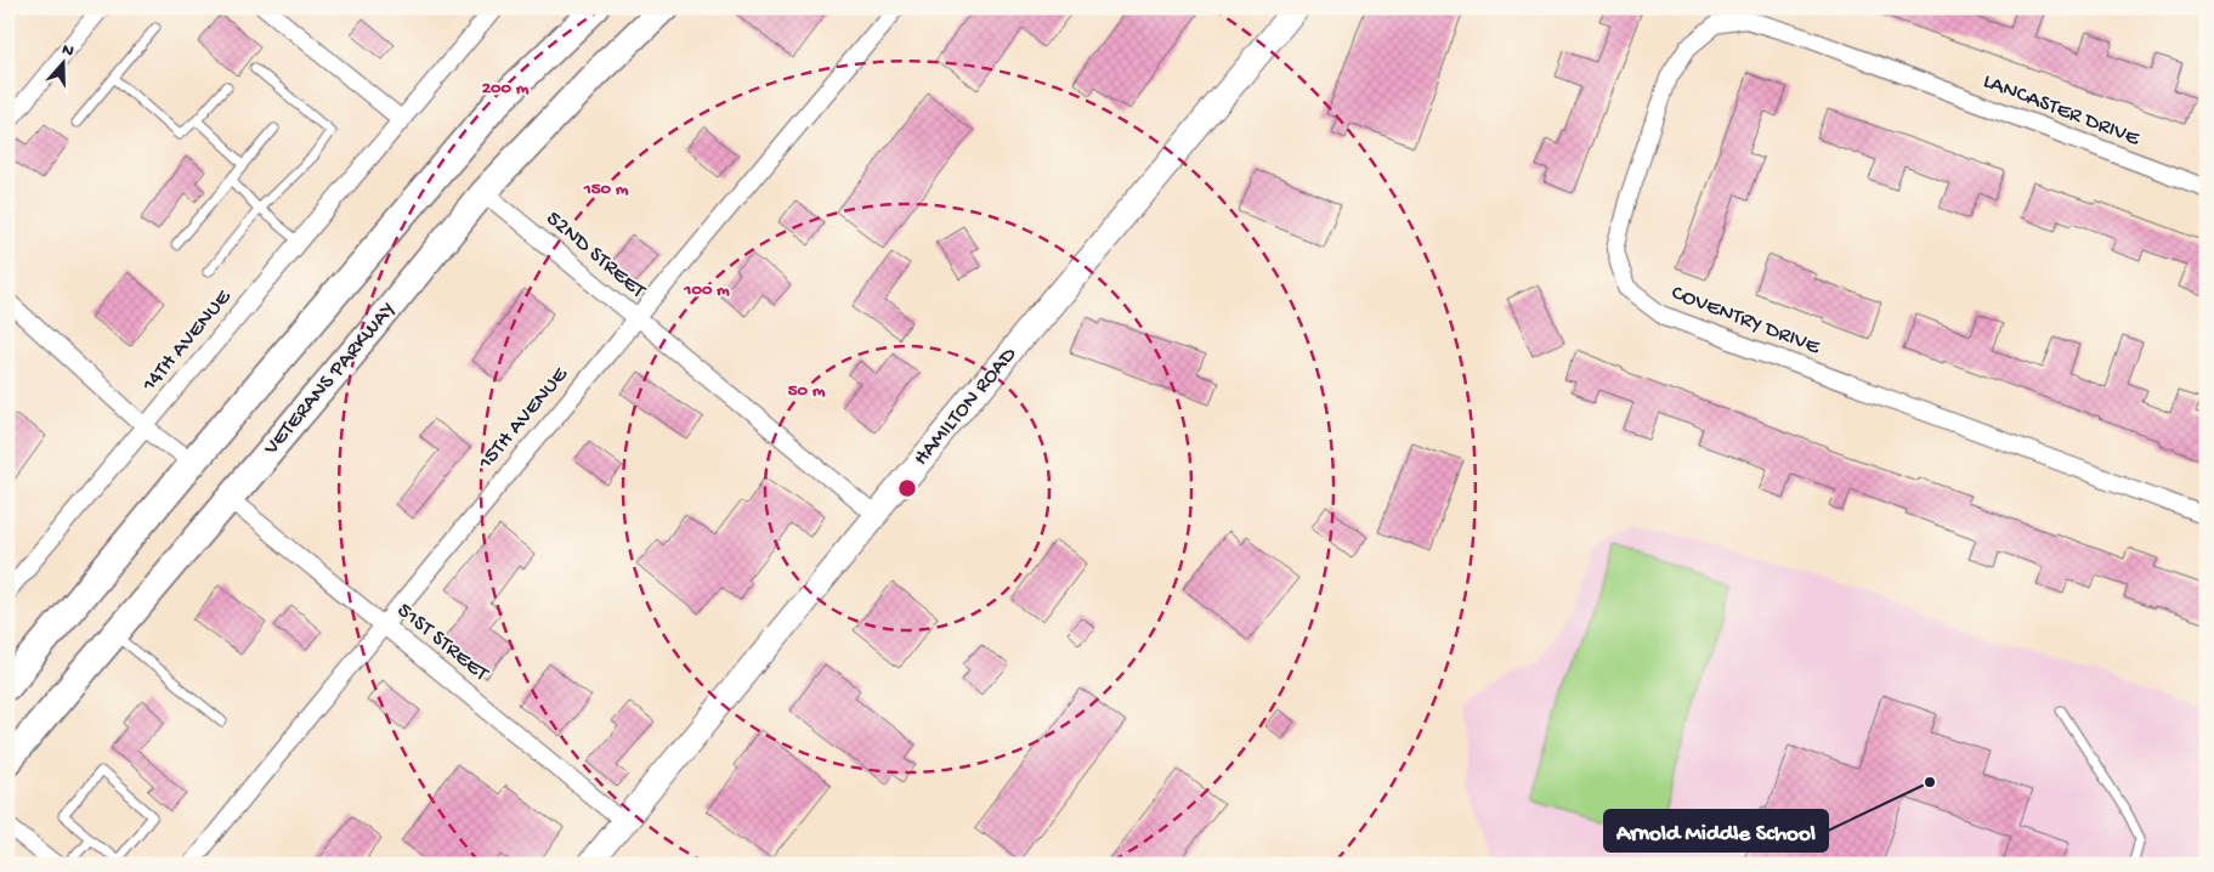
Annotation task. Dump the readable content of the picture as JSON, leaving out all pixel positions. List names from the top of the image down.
{
  "streets": {
    "main road": ["VETERANS PARKWAY"],
    "street": [
      "LANCASTER DRIVE",
      "52ND STREET",
      "COVENTRY DRIVE",
      "14TH AVENUE",
      "HAMILTON ROAD",
      "15TH AVENUE",
      "51ST STREET"
    ]
  },
  "crossings": [
    ["LANCASTER DRIVE", "COVENTRY DRIVE"],
    ["52ND STREET", "VETERANS PARKWAY"],
    ["52ND STREET", "HAMILTON ROAD"],
    ["52ND STREET", "15TH AVENUE"],
    ["VETERANS PARKWAY", "51ST STREET"],
    ["HAMILTON ROAD", "51ST STREET"],
    ["15TH AVENUE", "51ST STREET"]
  ],
  "places": ["Arnold Middle School"],
  "north": "top",
  "rings": [
    "200 m",
    "150 m",
    "100 m",
    "50 m"
  ]
}
